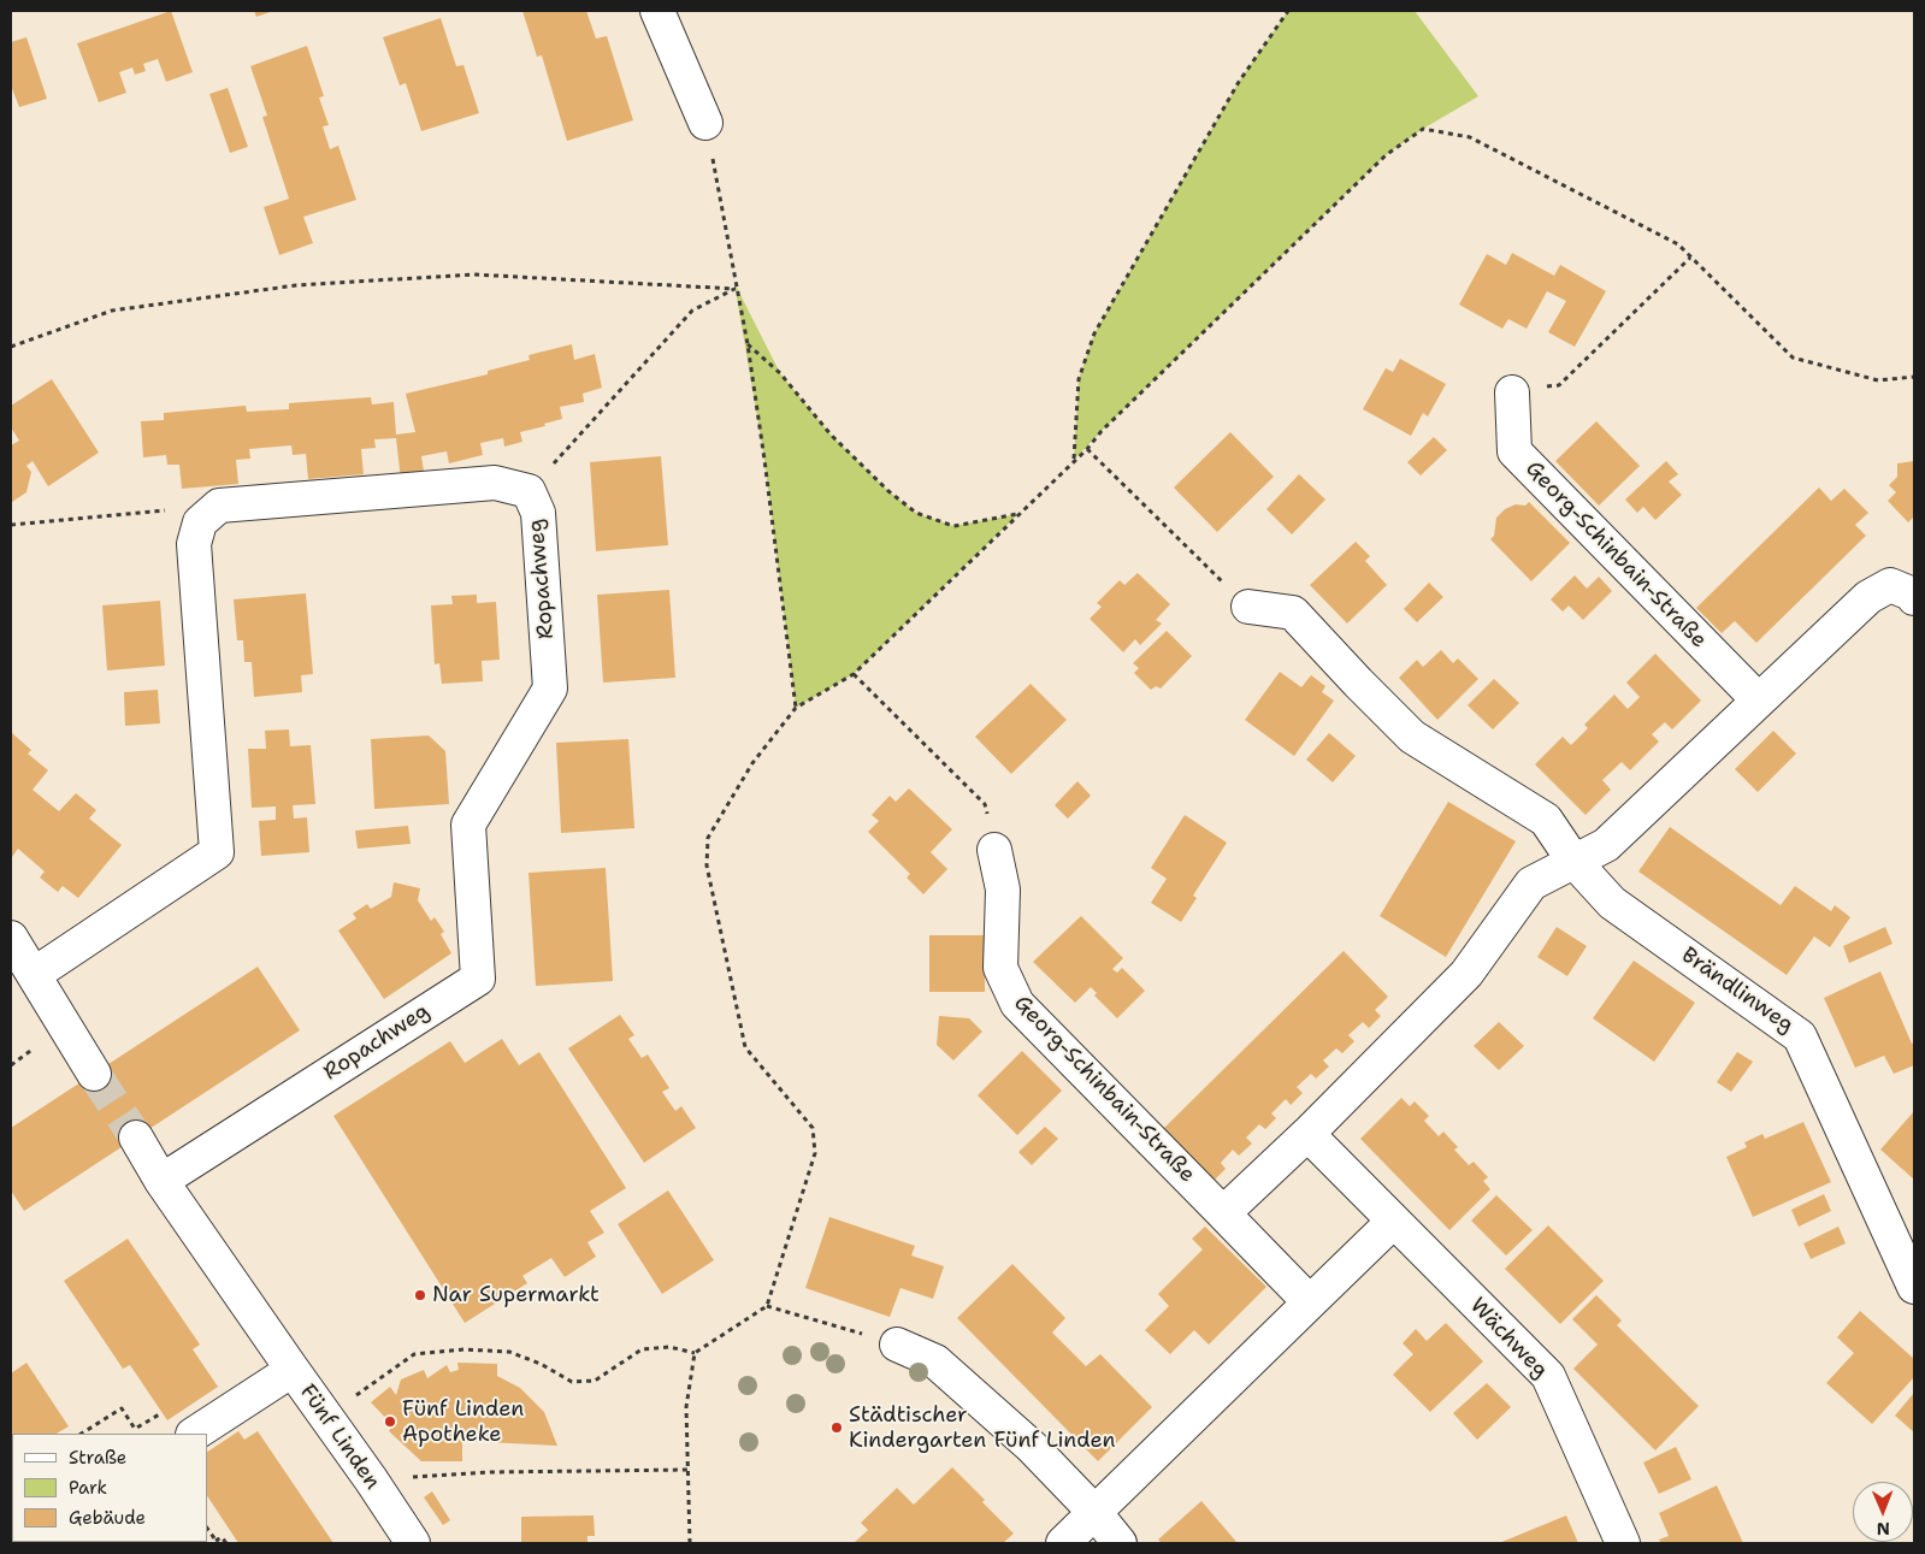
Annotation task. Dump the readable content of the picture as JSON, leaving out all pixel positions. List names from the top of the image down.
{
  "streets": {
    "street": [
      "Georg-Schinbain-Straße",
      "Ropachweg",
      "Brändlinweg",
      "Wächweg",
      "Fünf Linden"
    ]
  },
  "places": ["Nar Supermarkt", "Fünf Linden Apotheke", "Städtischer Kindergarten Fünf Linden"],
  "legend": ["Straße", "Park", "Gebäude"],
  "north": "bottom"
}
